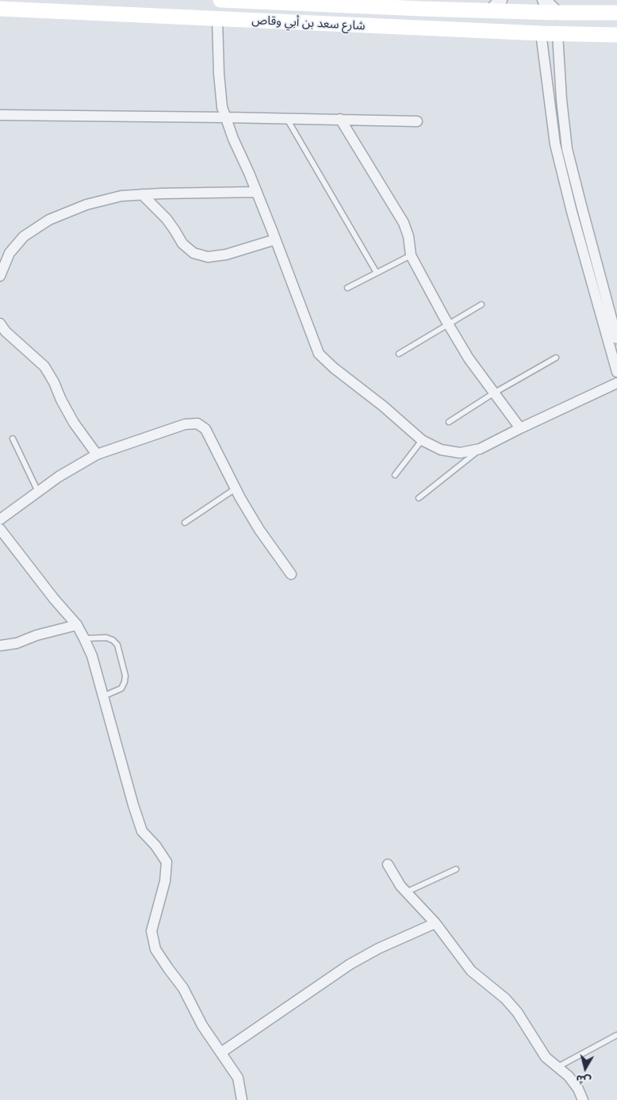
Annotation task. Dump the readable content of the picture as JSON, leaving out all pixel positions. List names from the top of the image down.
{
  "streets": {
    "main road": ["شارع سعد بن أبي وقاص"]
  },
  "north": "bottom"
}
